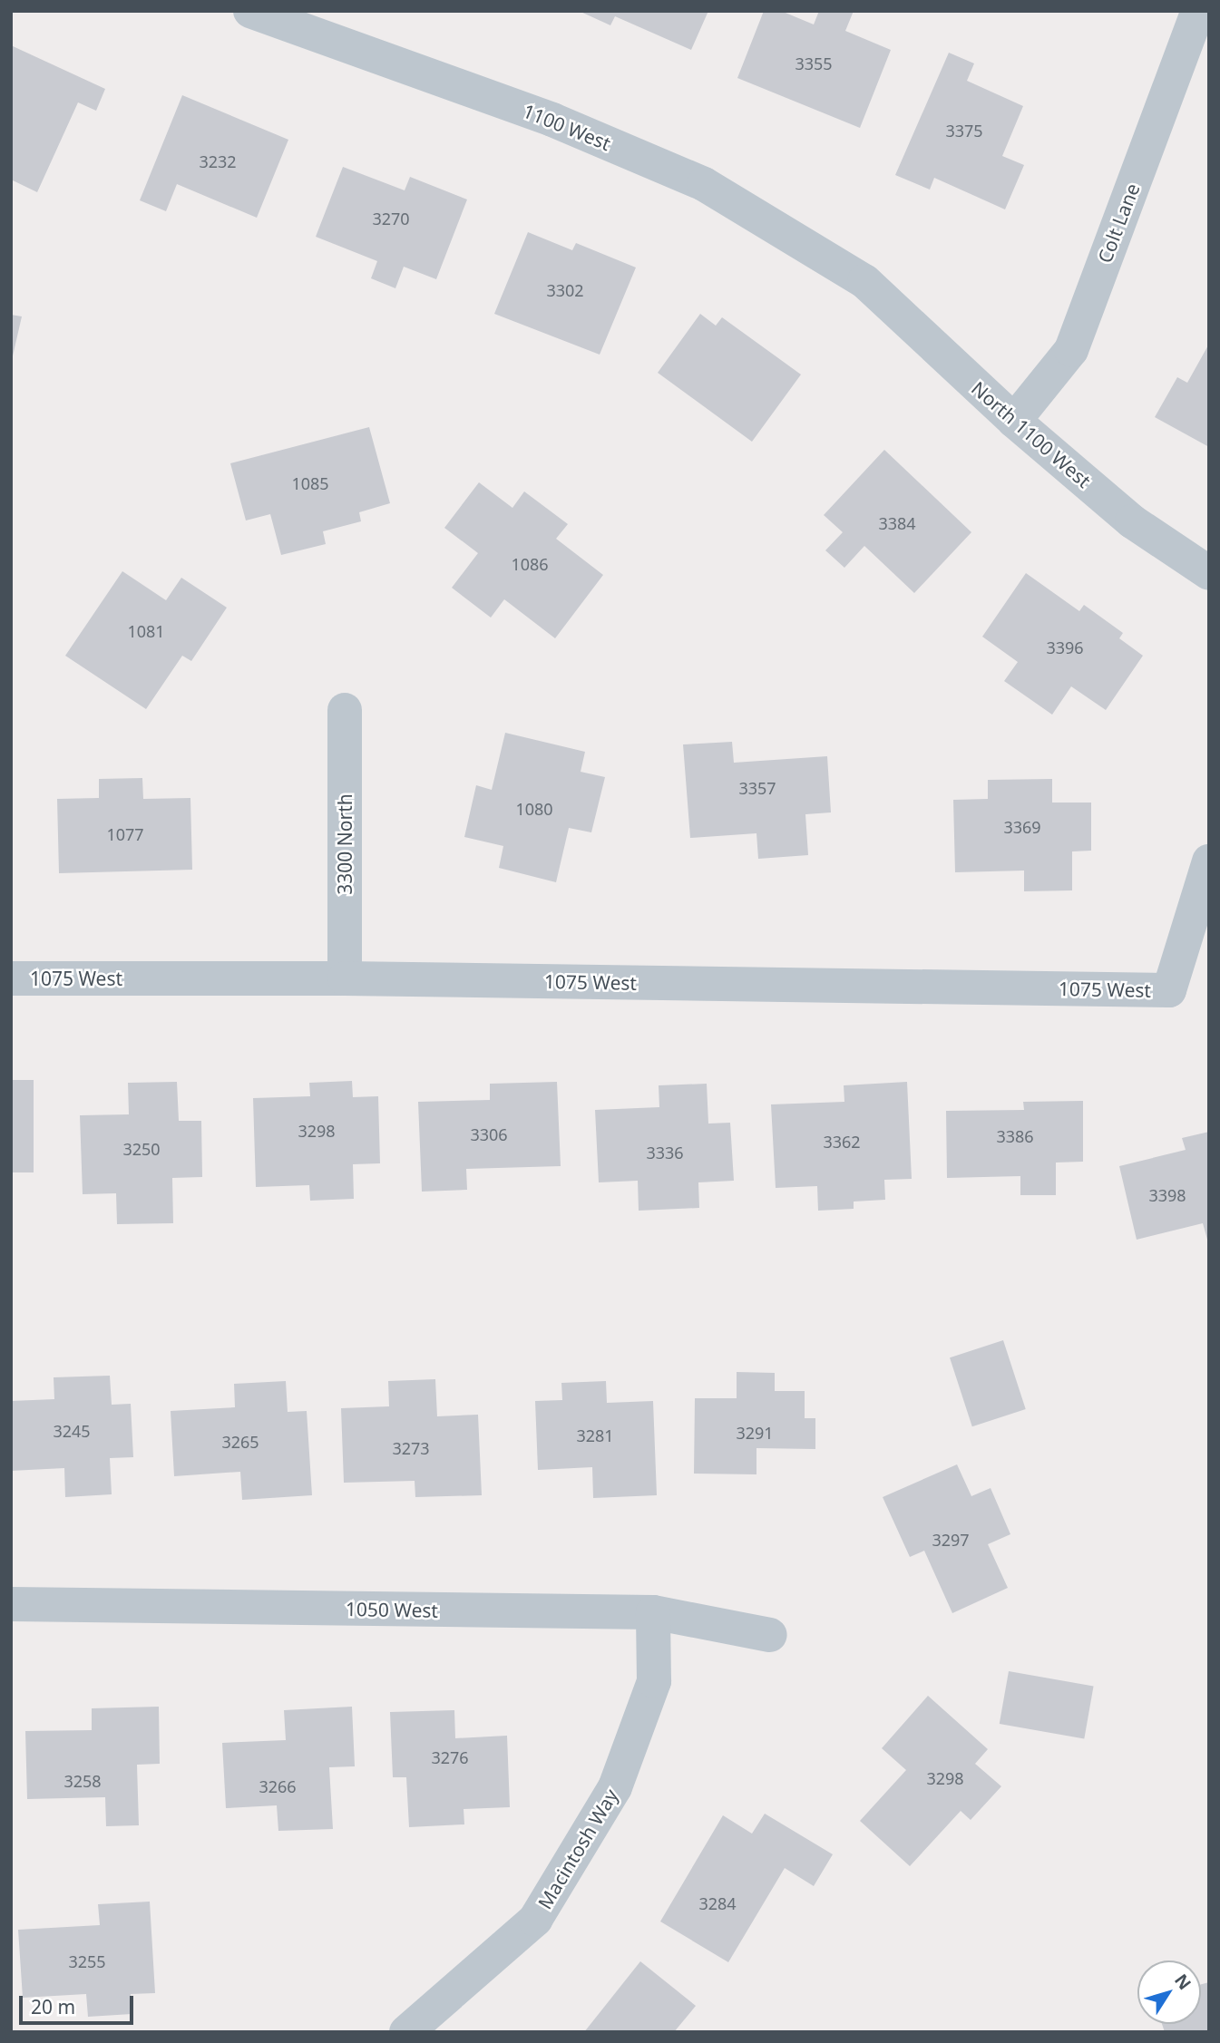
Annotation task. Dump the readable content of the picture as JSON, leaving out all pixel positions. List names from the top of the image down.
{
  "streets": {
    "street": [
      "1100 West",
      "Colt Lane",
      "North 1100 West",
      "3300 North",
      "1075 West",
      "1050 West",
      "Macintosh Way"
    ]
  },
  "crossings": [
    ["1100 West", "North 1100 West"],
    ["Colt Lane", "North 1100 West"],
    ["3300 North", "1075 West"],
    ["1050 West", "Macintosh Way"]
  ],
  "house_numbers": [
    "3355",
    "3375",
    "3232",
    "3270",
    "3302",
    "1085",
    "3384",
    "1086",
    "1081",
    "3396",
    "3357",
    "1080",
    "3369",
    "1077",
    "3298",
    "3306",
    "3386",
    "3362",
    "3250",
    "3336",
    "3398",
    "3245",
    "3291",
    "3281",
    "3265",
    "3273",
    "3297",
    "3276",
    "3298",
    "3258",
    "3266",
    "3284",
    "3255"
  ],
  "scale_bar": "20 m",
  "north": "top right"
}
